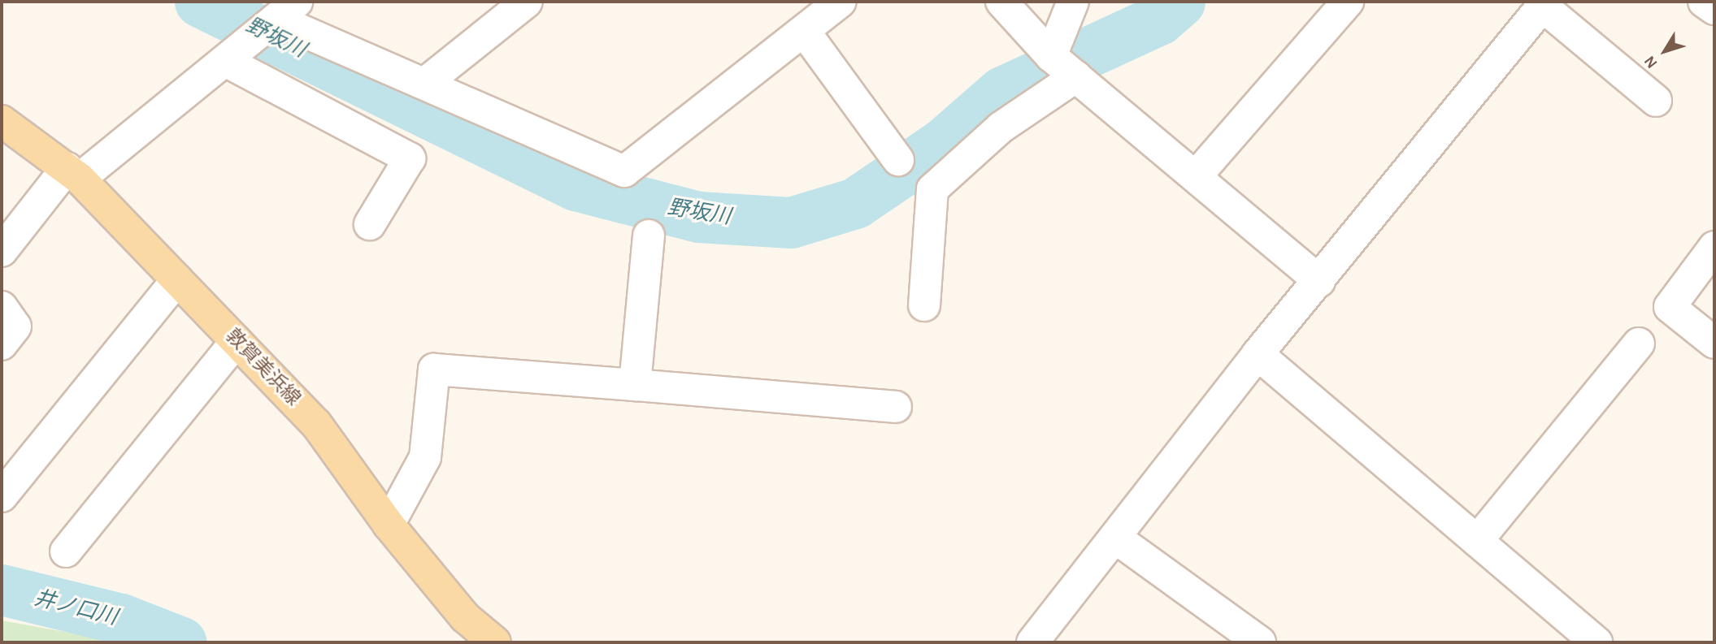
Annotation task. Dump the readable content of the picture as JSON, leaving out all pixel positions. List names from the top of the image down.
{
  "streets": {
    "main road": ["敦賀美浜線"]
  },
  "water": ["野坂川", "井ノ口川"],
  "north": "bottom left"
}
